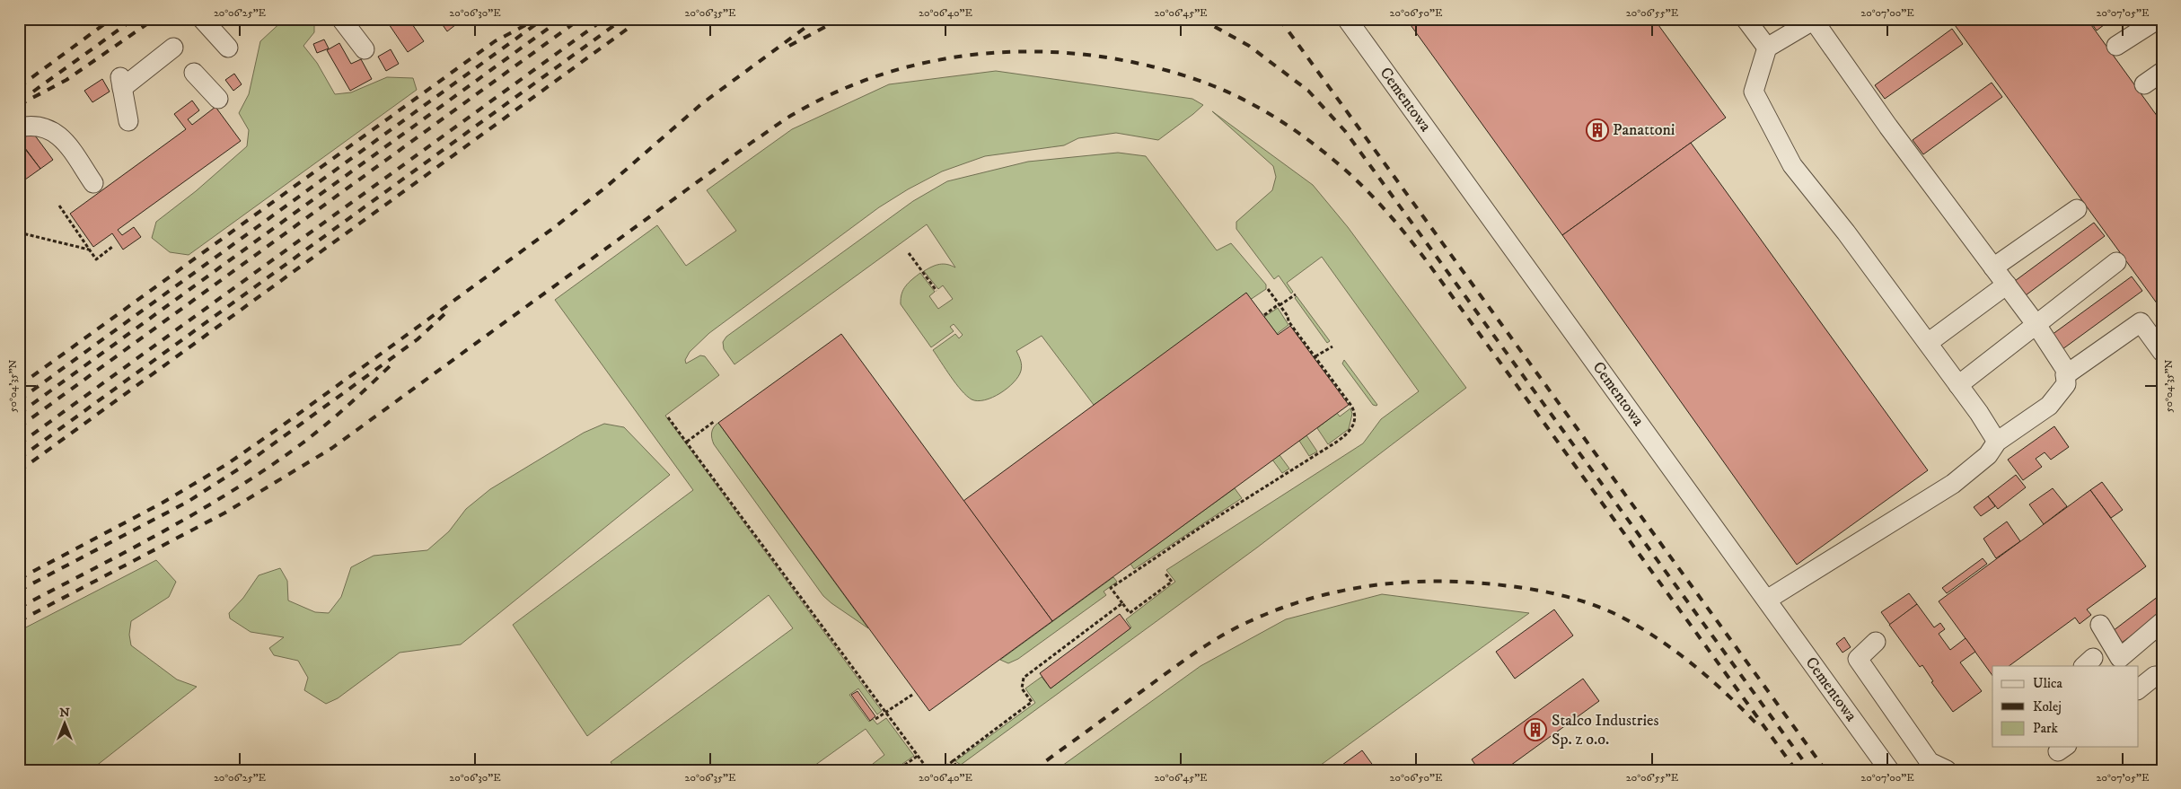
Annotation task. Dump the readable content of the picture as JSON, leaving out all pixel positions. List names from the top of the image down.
{
  "streets": {
    "lane": ["Cementowa"]
  },
  "places": {
    "building": ["Panattoni", "Stalco Industries Sp. z o.o."]
  },
  "legend": ["Ulica", "Kolej", "Park"],
  "north": "top",
  "coordinates": [
    "20°06'25\"E",
    "20°06'30\"E",
    "20°06'35\"E",
    "20°06'40\"E",
    "20°06'45\"E",
    "20°06'50\"E",
    "20°06'55\"E",
    "20°07'00\"E",
    "20°07'05\"E",
    "50°04'35\"N"
  ]
}
